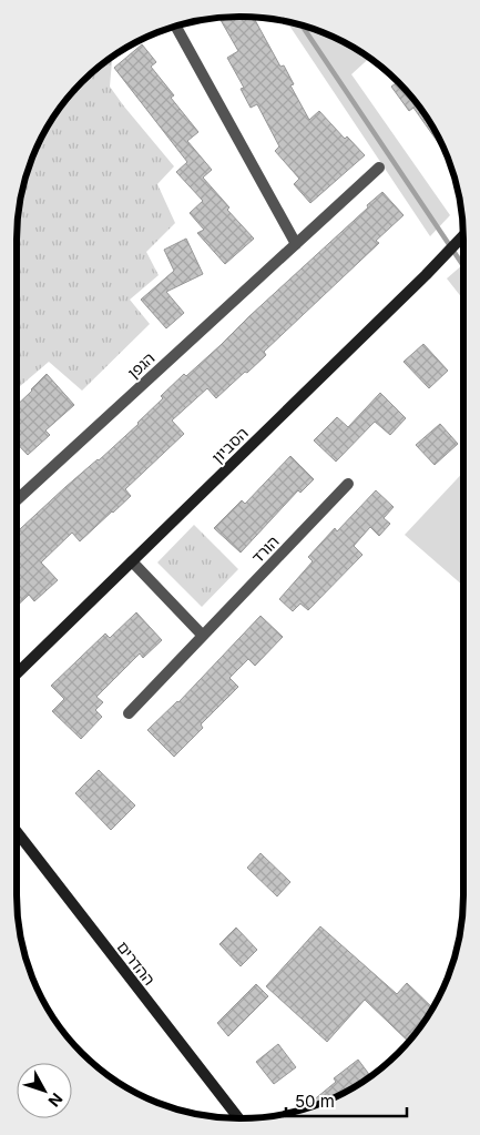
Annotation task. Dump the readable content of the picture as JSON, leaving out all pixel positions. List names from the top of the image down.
{
  "streets": {
    "street": [
      "הגפן",
      "הסביון",
      "הורד",
      "ההדרים"
    ]
  },
  "scale_bar": "50 m",
  "north": "bottom right"
}
